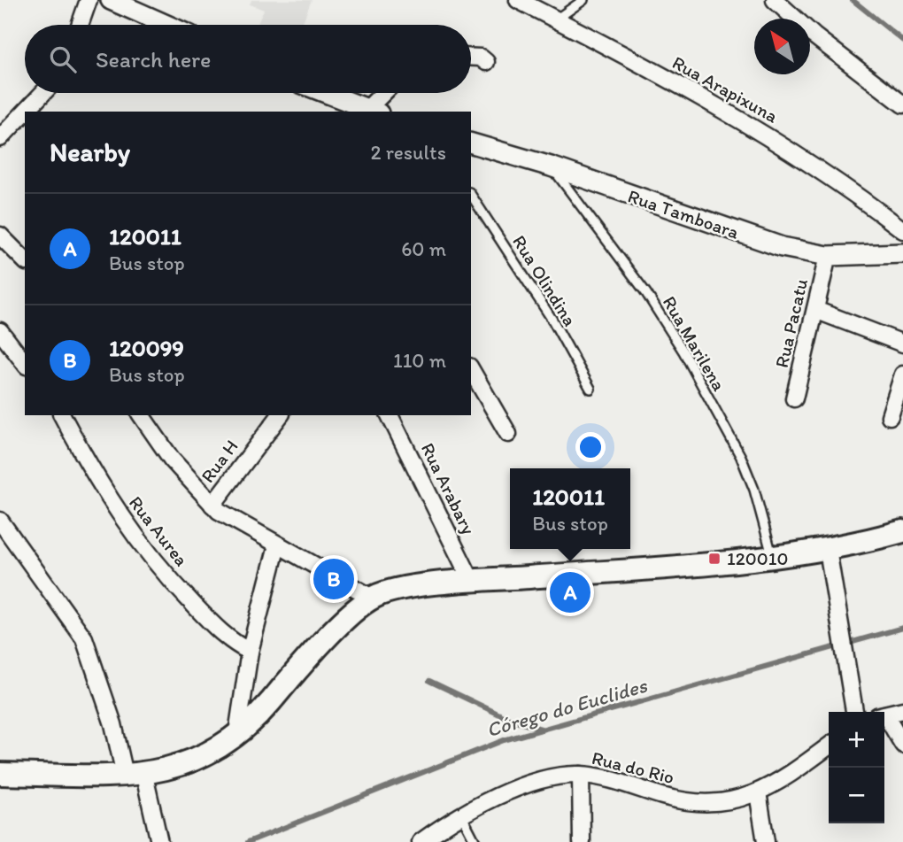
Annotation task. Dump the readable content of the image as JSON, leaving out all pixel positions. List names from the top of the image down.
{
  "streets": {
    "street": [
      "Rua Arapixuna",
      "Rua Tamboara",
      "Rua Pacatu",
      "Rua H",
      "Rua Arabary",
      "Rua Aurea",
      "Rua do Rio"
    ],
    "lane": ["Rua Olindina", "Rua Marilena"]
  },
  "crossings": [
    ["Rua Tamboara", "Rua Pacatu"],
    ["Rua Tamboara", "Rua Marilena"]
  ],
  "water": ["Córego do Euclides"],
  "places": {
    "transit": ["120010"]
  },
  "north": "top left",
  "page": {
    "search": "Search here",
    "heading": ["Nearby", "2 results"],
    "list": [
      {
        "mark": "A",
        "name": "120011",
        "note": "Bus stop",
        "value": "60 m"
      },
      {
        "mark": "B",
        "name": "120099",
        "note": "Bus stop",
        "value": "110 m"
      }
    ],
    "popup": ["120011", "Bus stop"],
    "pins": ["B", "A"],
    "map_buttons": ["+", "−"]
  }
}
